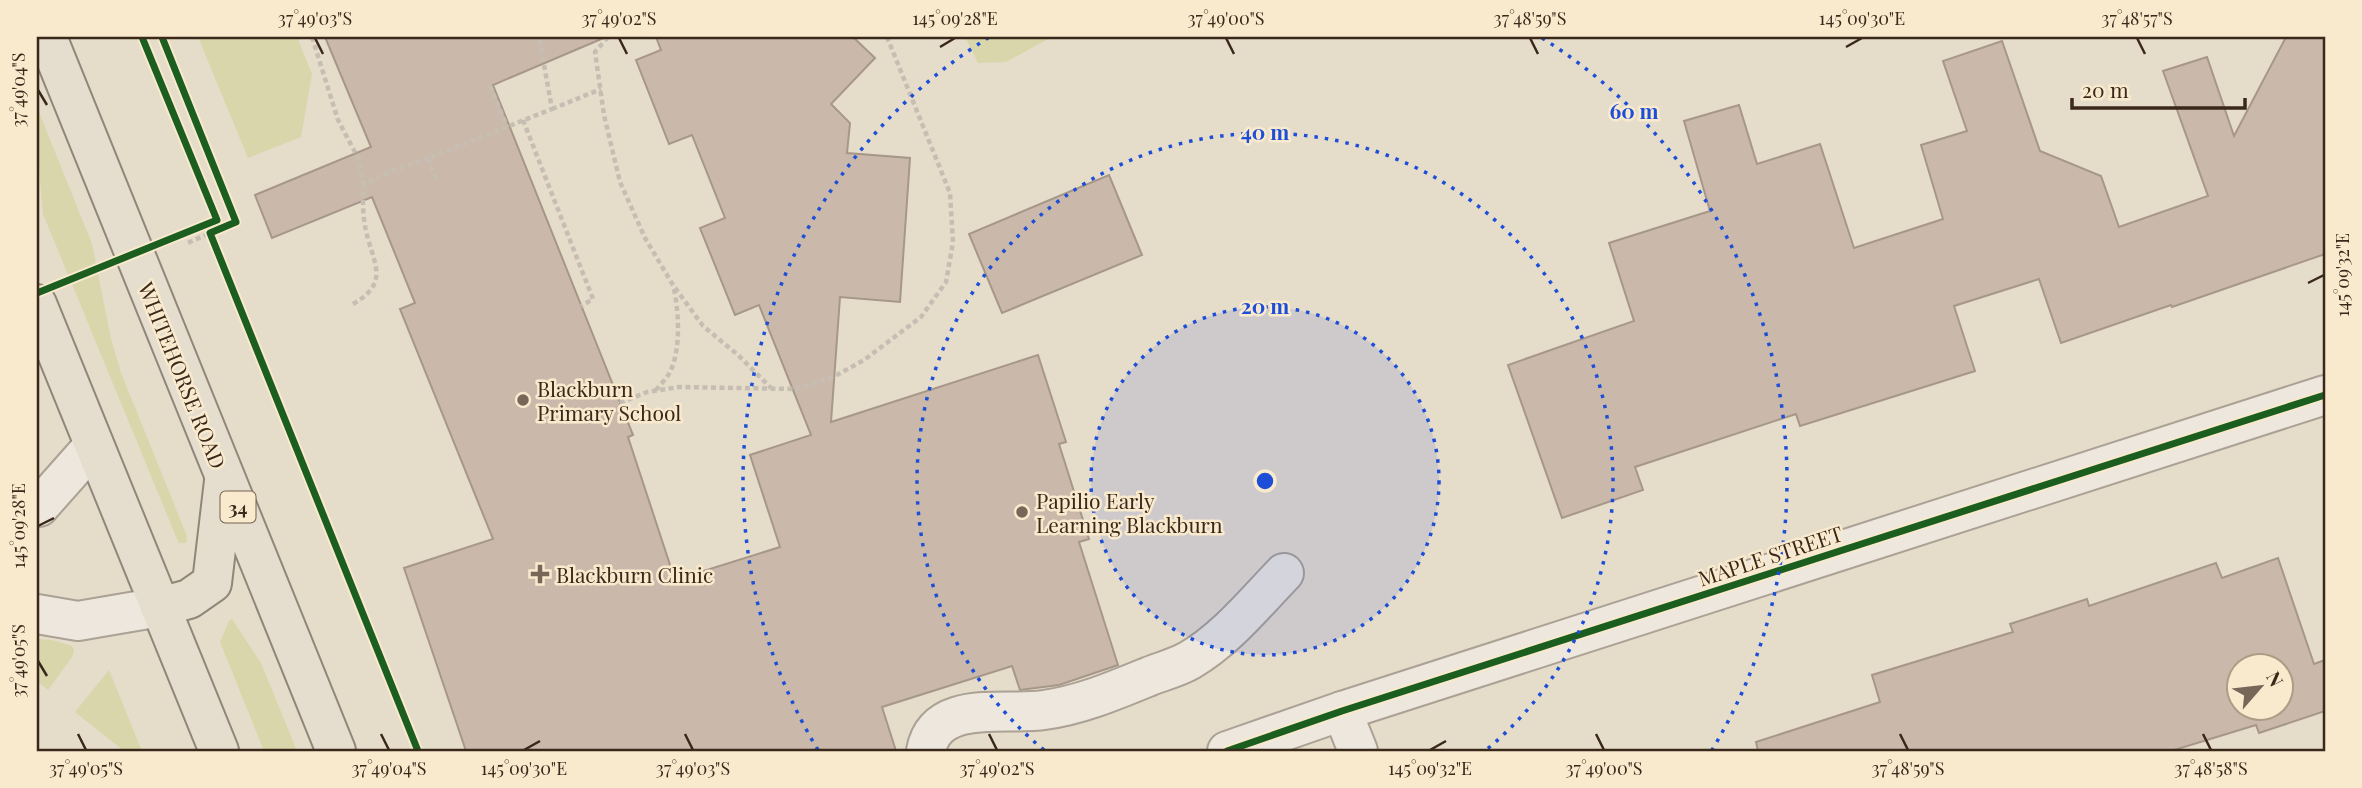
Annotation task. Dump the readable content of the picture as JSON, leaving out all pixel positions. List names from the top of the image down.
{
  "streets": {
    "main road": ["WHITEHORSE ROAD", "34"],
    "street": ["MAPLE STREET"]
  },
  "places": {
    "other": ["Blackburn Primary School", "Papilio Early Learning Blackburn"],
    "health": ["Blackburn Clinic"]
  },
  "scale_bar": "20 m",
  "north": "top right",
  "coordinates": [
    "37°49'03\"S",
    "37°49'02\"S",
    "145°09'28\"E",
    "37°49'00\"S",
    "37°48'59\"S",
    "145°09'30\"E",
    "37°48'57\"S",
    "37°49'04\"S",
    "145°09'32\"E",
    "37°49'05\"S",
    "37°48'58\"S"
  ],
  "rings": ["60 m", "40 m", "20 m"]
}
